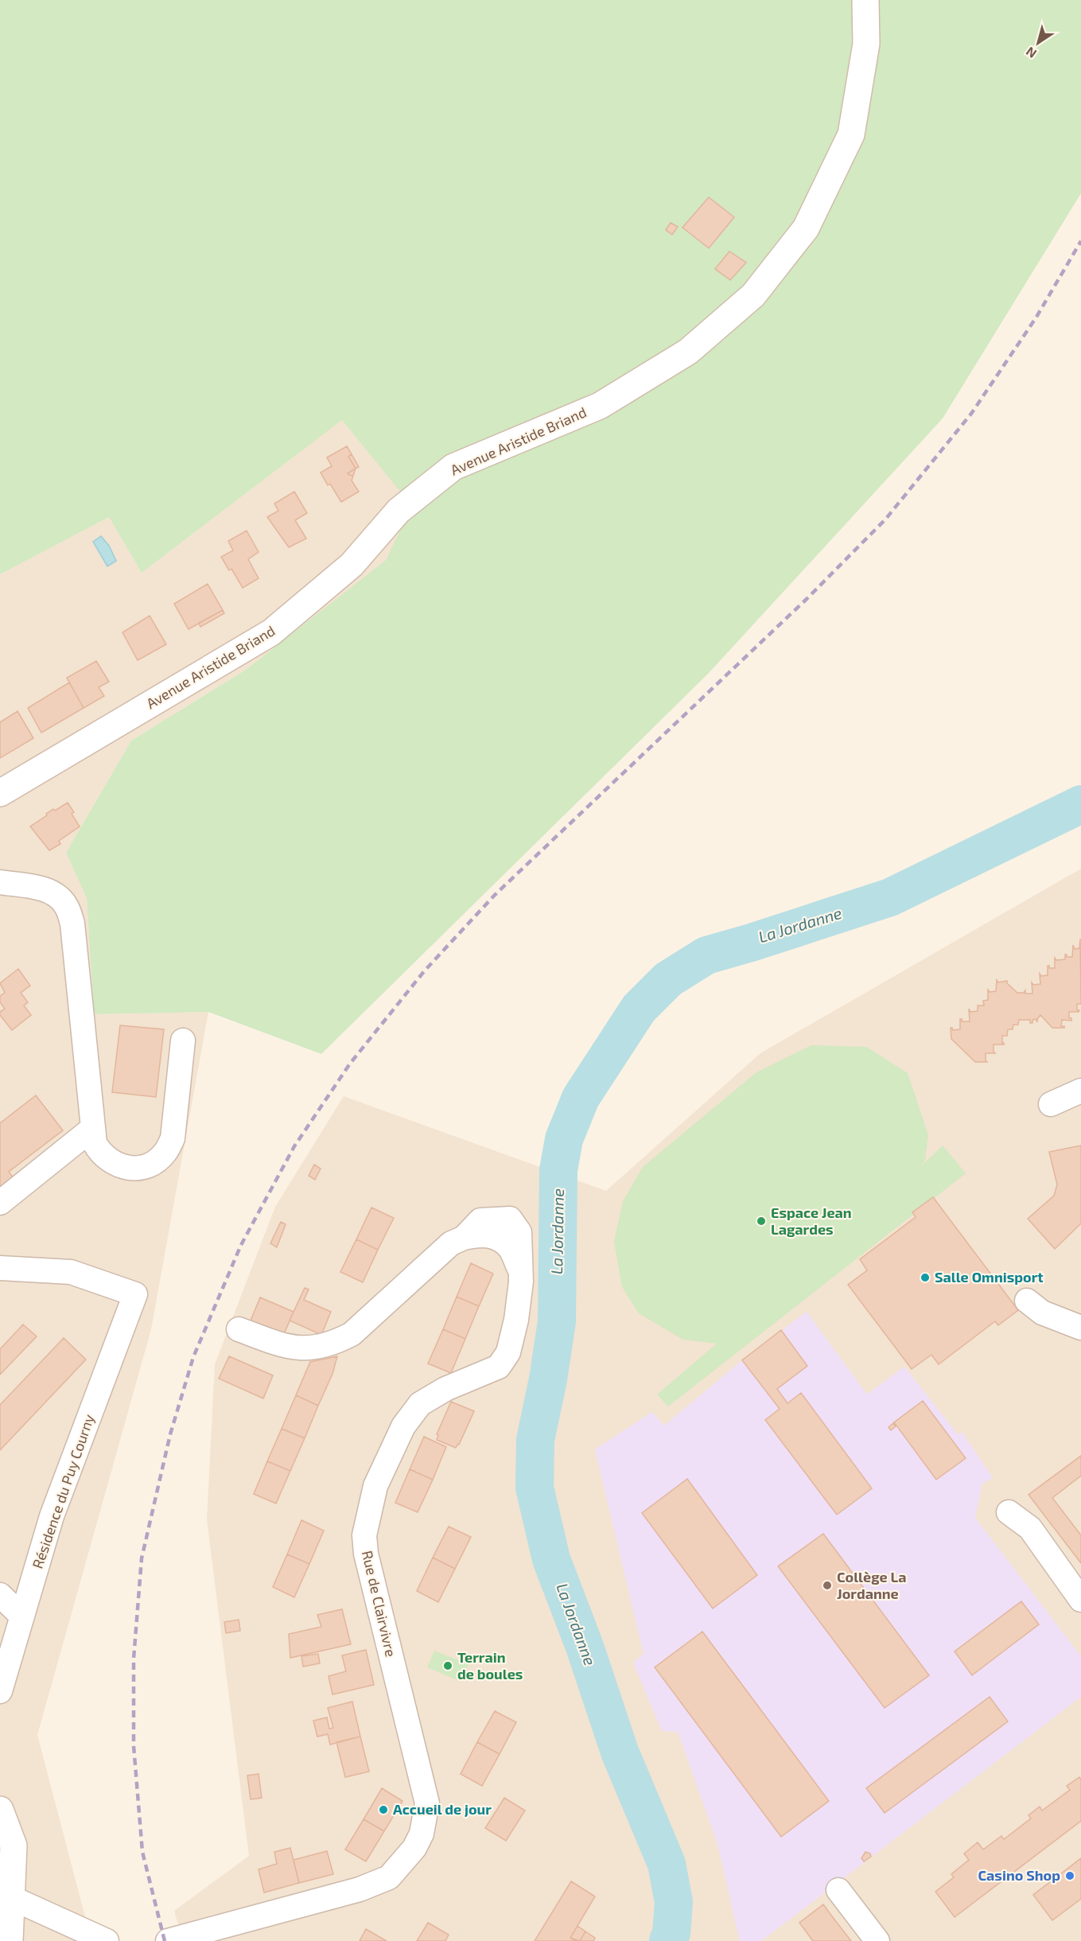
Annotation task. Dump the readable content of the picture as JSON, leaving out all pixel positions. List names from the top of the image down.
{
  "streets": {
    "main road": ["Avenue Aristide Briand"],
    "street": ["Résidence du Puy Courny", "Rue de Clairvivre"]
  },
  "water": ["La Jordanne"],
  "places": [
    "Espace Jean Lagardes",
    "Salle Omnisport",
    "Collège La Jordanne",
    "Terrain de boules",
    "Accueil de jour",
    "Casino Shop"
  ],
  "north": "bottom left"
}
